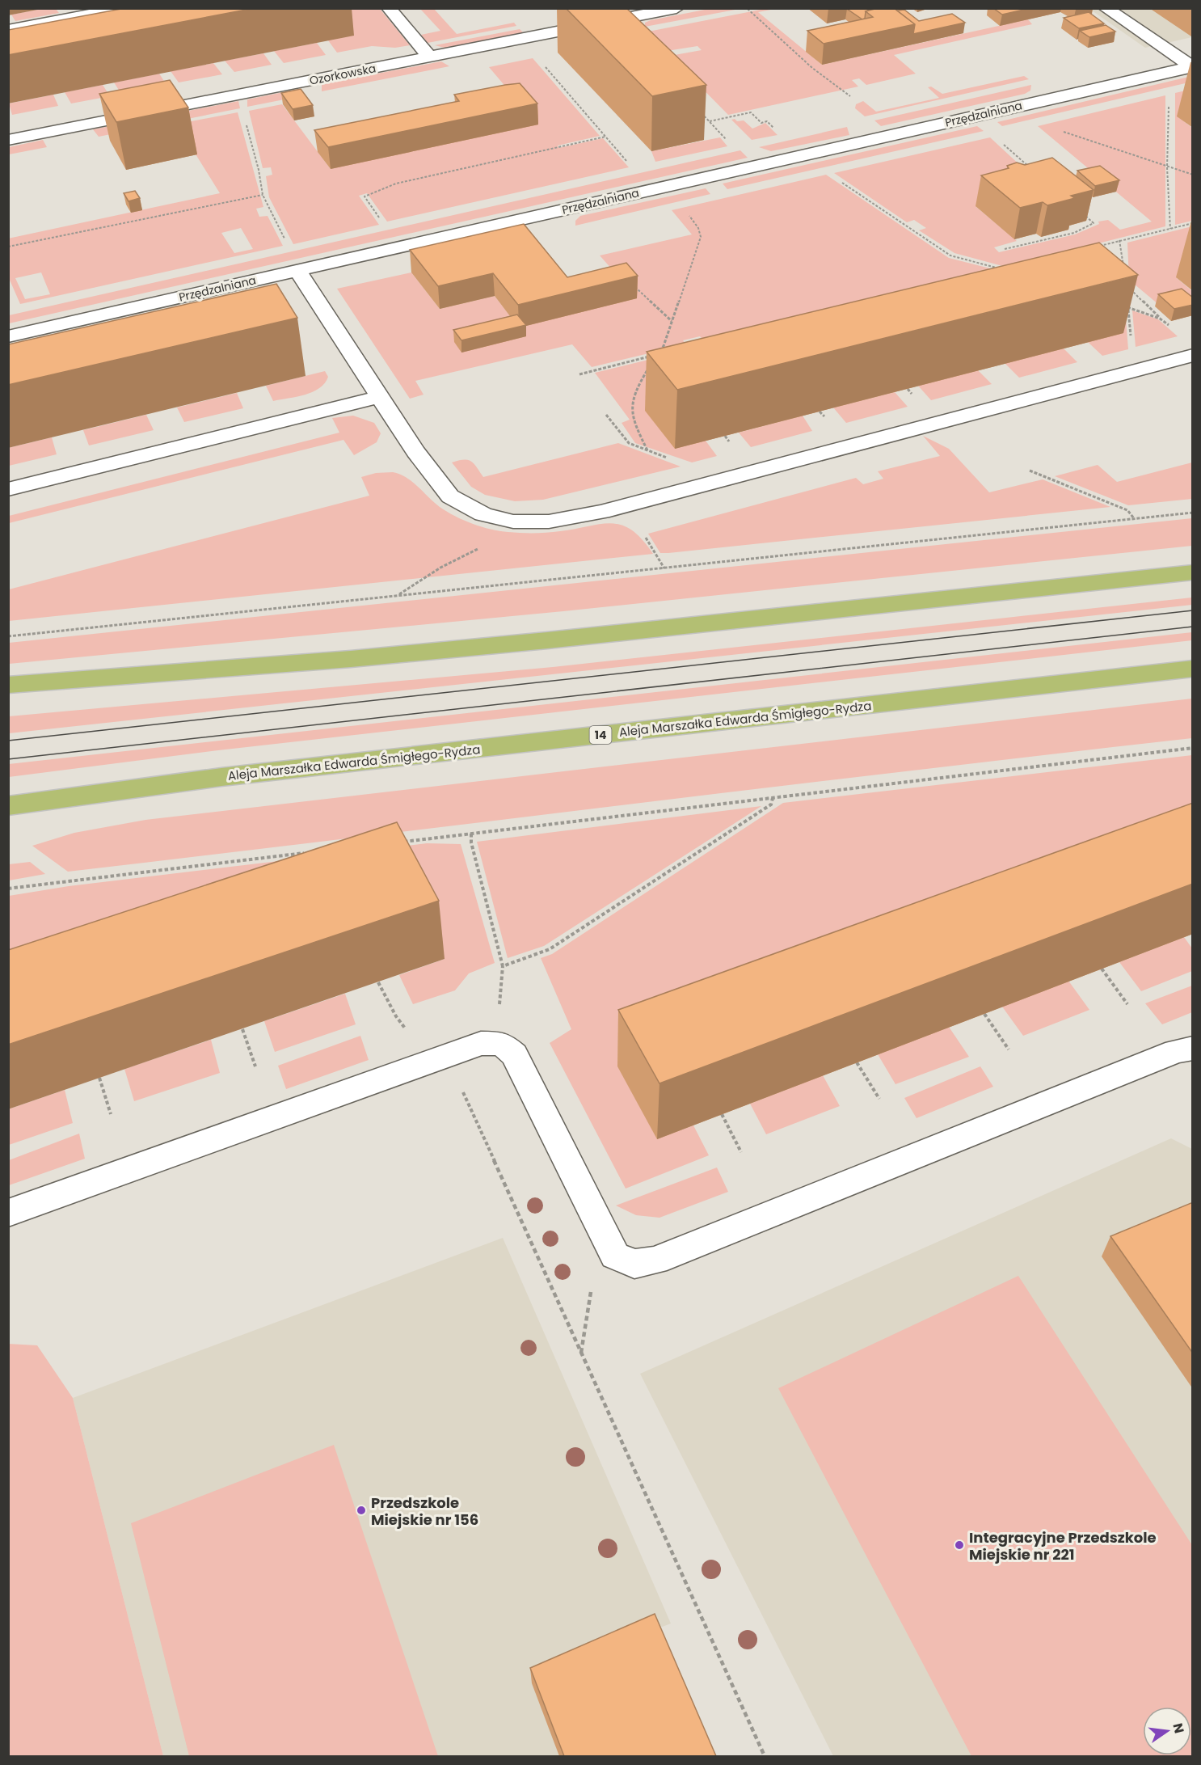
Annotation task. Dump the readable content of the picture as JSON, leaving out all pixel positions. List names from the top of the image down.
{
  "streets": {
    "main road": ["Aleja Marszałka Edwarda Śmigłego-Rydza", "14"],
    "street": ["Ozorkowska", "Przędzalniana"]
  },
  "places": ["Przedszkole Miejskie nr 156", "Integracyjne Przedszkole Miejskie nr 221"],
  "north": "right"
}
